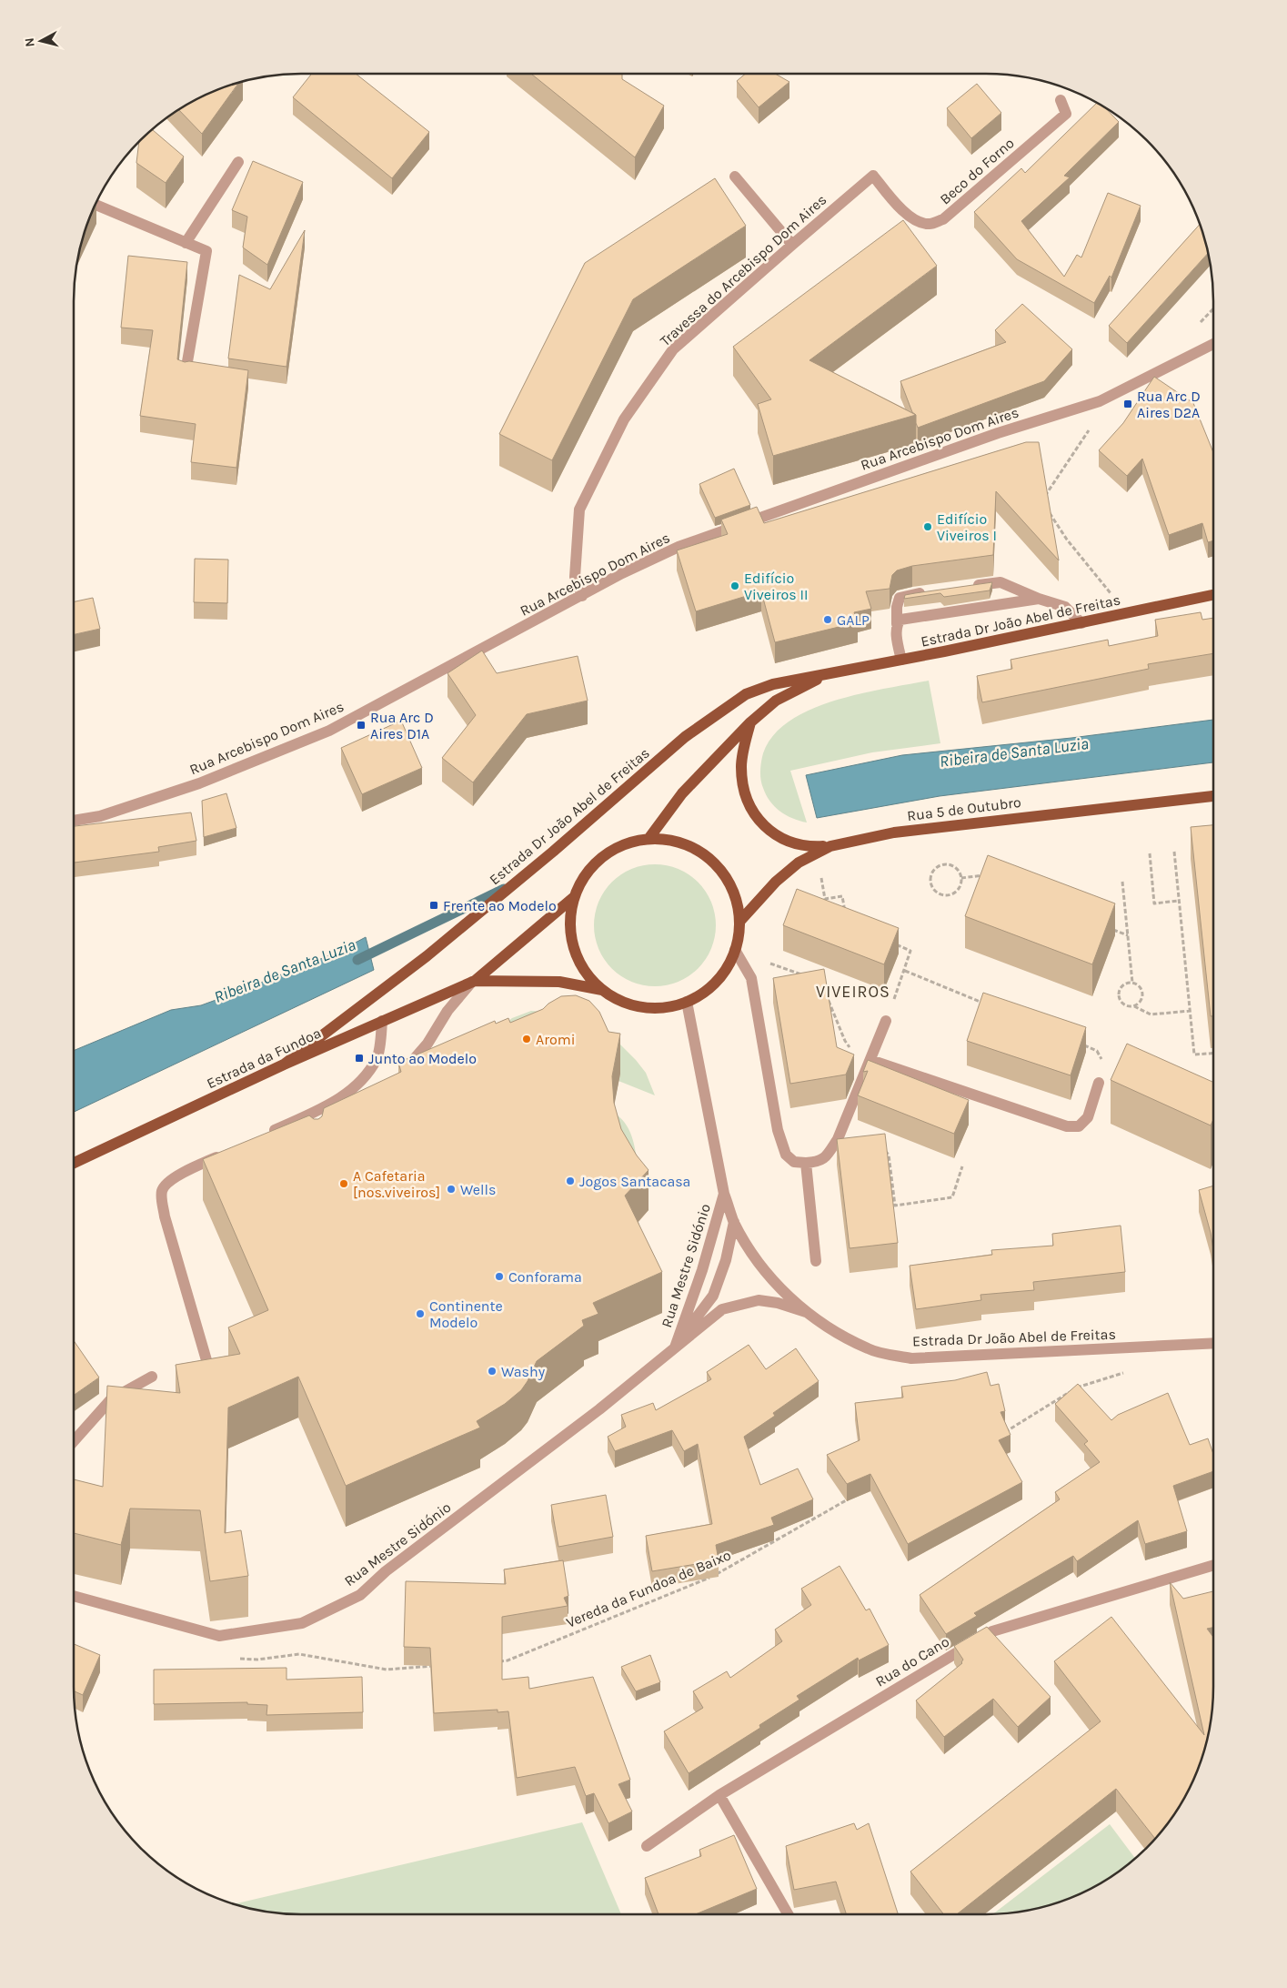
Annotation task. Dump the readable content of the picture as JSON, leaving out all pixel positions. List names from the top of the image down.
{
  "streets": {
    "main road": ["Estrada Dr João Abel de Freitas", "Rua 5 de Outubro", "Estrada da Fundoa"],
    "street": [
      "Beco do Forno",
      "Travessa do Arcebispo Dom Aires",
      "Rua Arcebispo Dom Aires",
      "Rua Mestre Sidónio",
      "Rua do Cano"
    ],
    "path": ["Vereda da Fundoa de Baixo"]
  },
  "crossings": [
    ["Beco do Forno", "Travessa do Arcebispo Dom Aires"],
    ["Travessa do Arcebispo Dom Aires", "Rua Arcebispo Dom Aires"],
    ["Estrada Dr João Abel de Freitas", "Estrada da Fundoa"],
    ["Estrada Dr João Abel de Freitas", "Rua Mestre Sidónio"]
  ],
  "districts": ["VIVEIROS"],
  "water": ["Ribeira de Santa Luzia"],
  "places": {
    "transit": [
      "Rua Arc D Aires D2A",
      "Rua Arc D Aires D1A",
      "Frente ao Modelo",
      "Junto ao Modelo"
    ],
    "other": [
      "Edifício Viveiros I",
      "Edifício Viveiros II",
      "GALP",
      "Aromi",
      "Jogos Santacasa",
      "A Cafetaria [nos.viveiros]",
      "Wells",
      "Conforama",
      "Continente Modelo",
      "Washy"
    ]
  },
  "north": "left"
}
